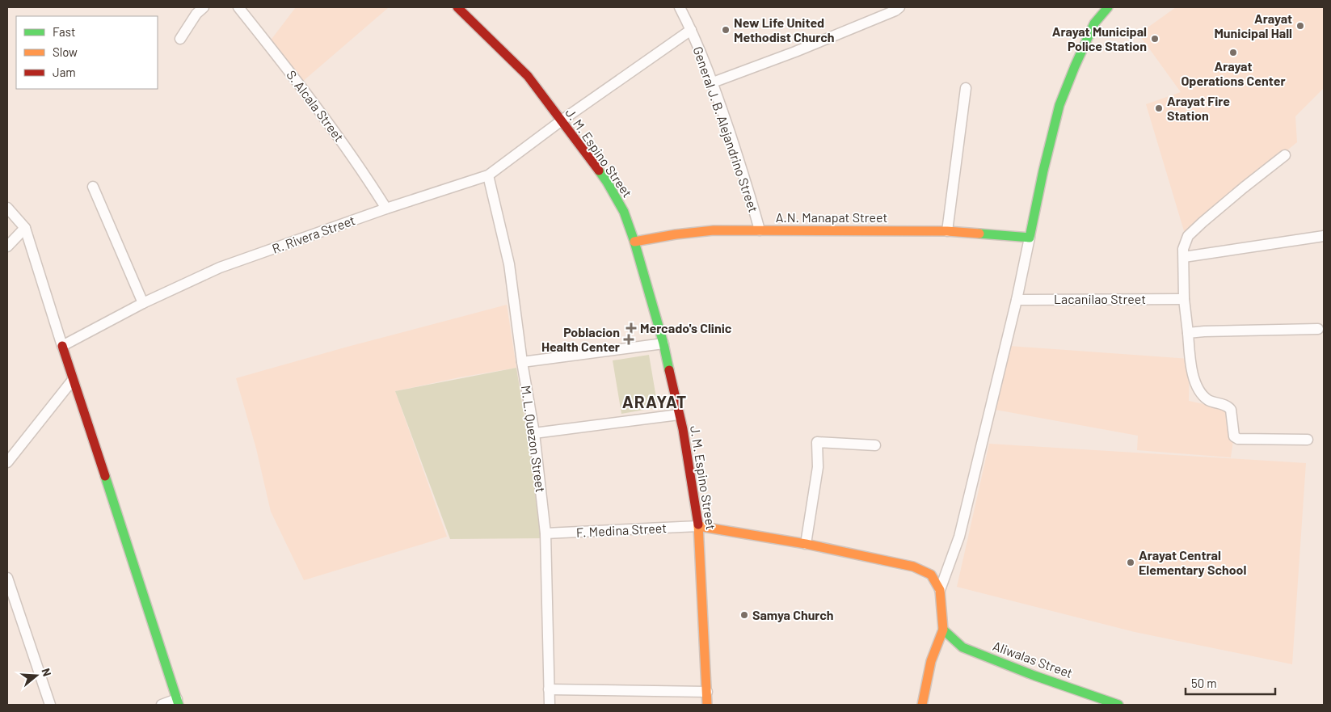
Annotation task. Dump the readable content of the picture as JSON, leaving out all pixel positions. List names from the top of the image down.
{
  "streets": {
    "street": [
      "S. Alcala Street",
      "General J. B. Alejandrino Street",
      "J. M. Espino Street",
      "A.N. Manapat Street",
      "R. Rivera Street",
      "Lacanilao Street",
      "M. L. Quezon Street",
      "F. Medina Street",
      "Aliwalas Street"
    ]
  },
  "crossings": [
    ["S. Alcala Street", "R. Rivera Street"],
    ["General J. B. Alejandrino Street", "A.N. Manapat Street"],
    ["General J. B. Alejandrino Street", "R. Rivera Street"],
    ["J. M. Espino Street", "A.N. Manapat Street"],
    ["J. M. Espino Street", "R. Rivera Street"],
    ["J. M. Espino Street", "F. Medina Street"],
    ["R. Rivera Street", "M. L. Quezon Street"],
    ["M. L. Quezon Street", "F. Medina Street"]
  ],
  "districts": ["ARAYAT"],
  "places": {
    "other": [
      "Arayat Municipal Hall",
      "New Life United Methodist Church",
      "Arayat Municipal Police Station",
      "Arayat Operations Center",
      "Arayat Fire Station",
      "Arayat Central Elementary School",
      "Samya Church"
    ],
    "health": ["Mercado's Clinic", "Poblacion Health Center"]
  },
  "legend": ["Fast", "Slow", "Jam"],
  "scale_bar": "50 m",
  "north": "right"
}
